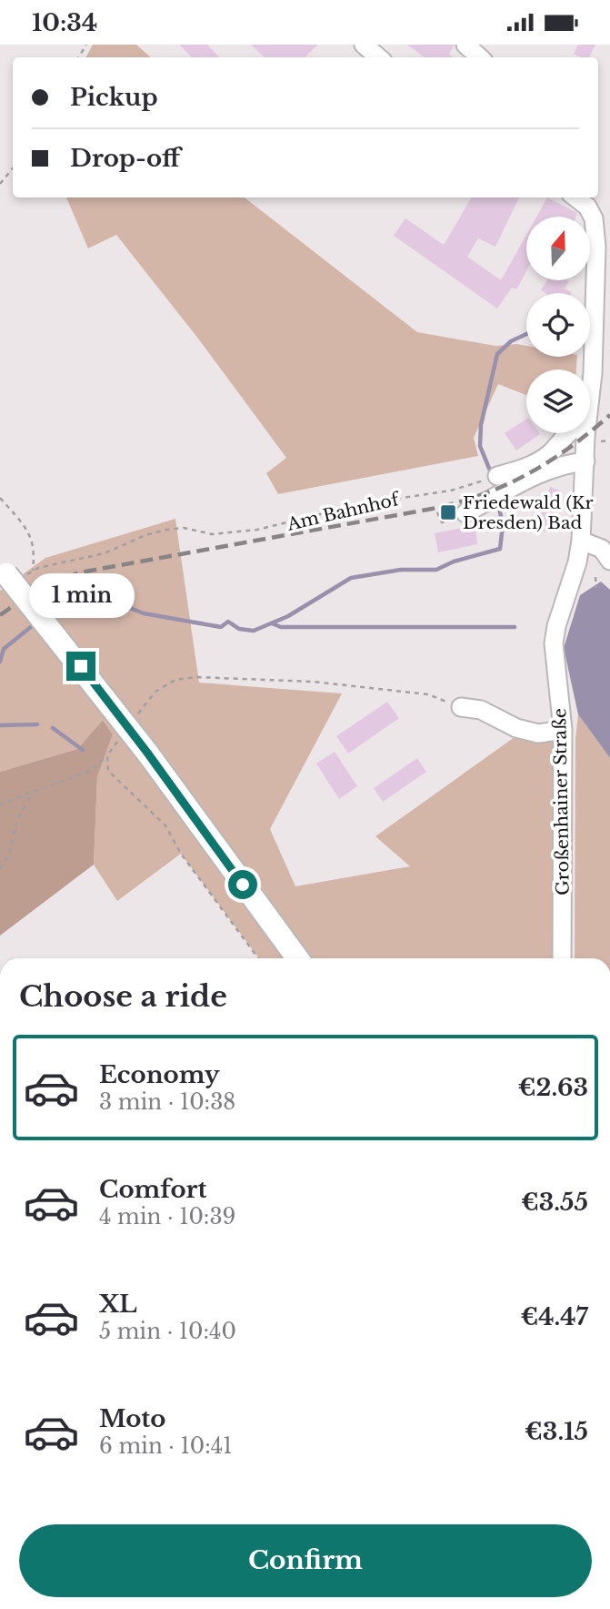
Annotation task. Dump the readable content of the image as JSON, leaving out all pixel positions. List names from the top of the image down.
{
  "streets": {
    "street": ["Großenhainer Straße"],
    "path": ["Am Bahnhof"]
  },
  "places": {
    "transit": ["Friedewald (Kr Dresden) Bad"]
  },
  "north": "top",
  "page": {
    "status": "10:34",
    "banner": ["Pickup", "Drop-off"],
    "bubble": "1 min",
    "heading": "Choose a ride",
    "list": [
      {
        "name": "Economy",
        "note": "3 min · 10:38",
        "value": "€2.63"
      },
      {
        "name": "Comfort",
        "note": "4 min · 10:39",
        "value": "€3.55"
      },
      {
        "name": "XL",
        "note": "5 min · 10:40",
        "value": "€4.47"
      },
      {
        "name": "Moto",
        "note": "6 min · 10:41",
        "value": "€3.15"
      }
    ],
    "buttons": "Confirm"
  }
}
